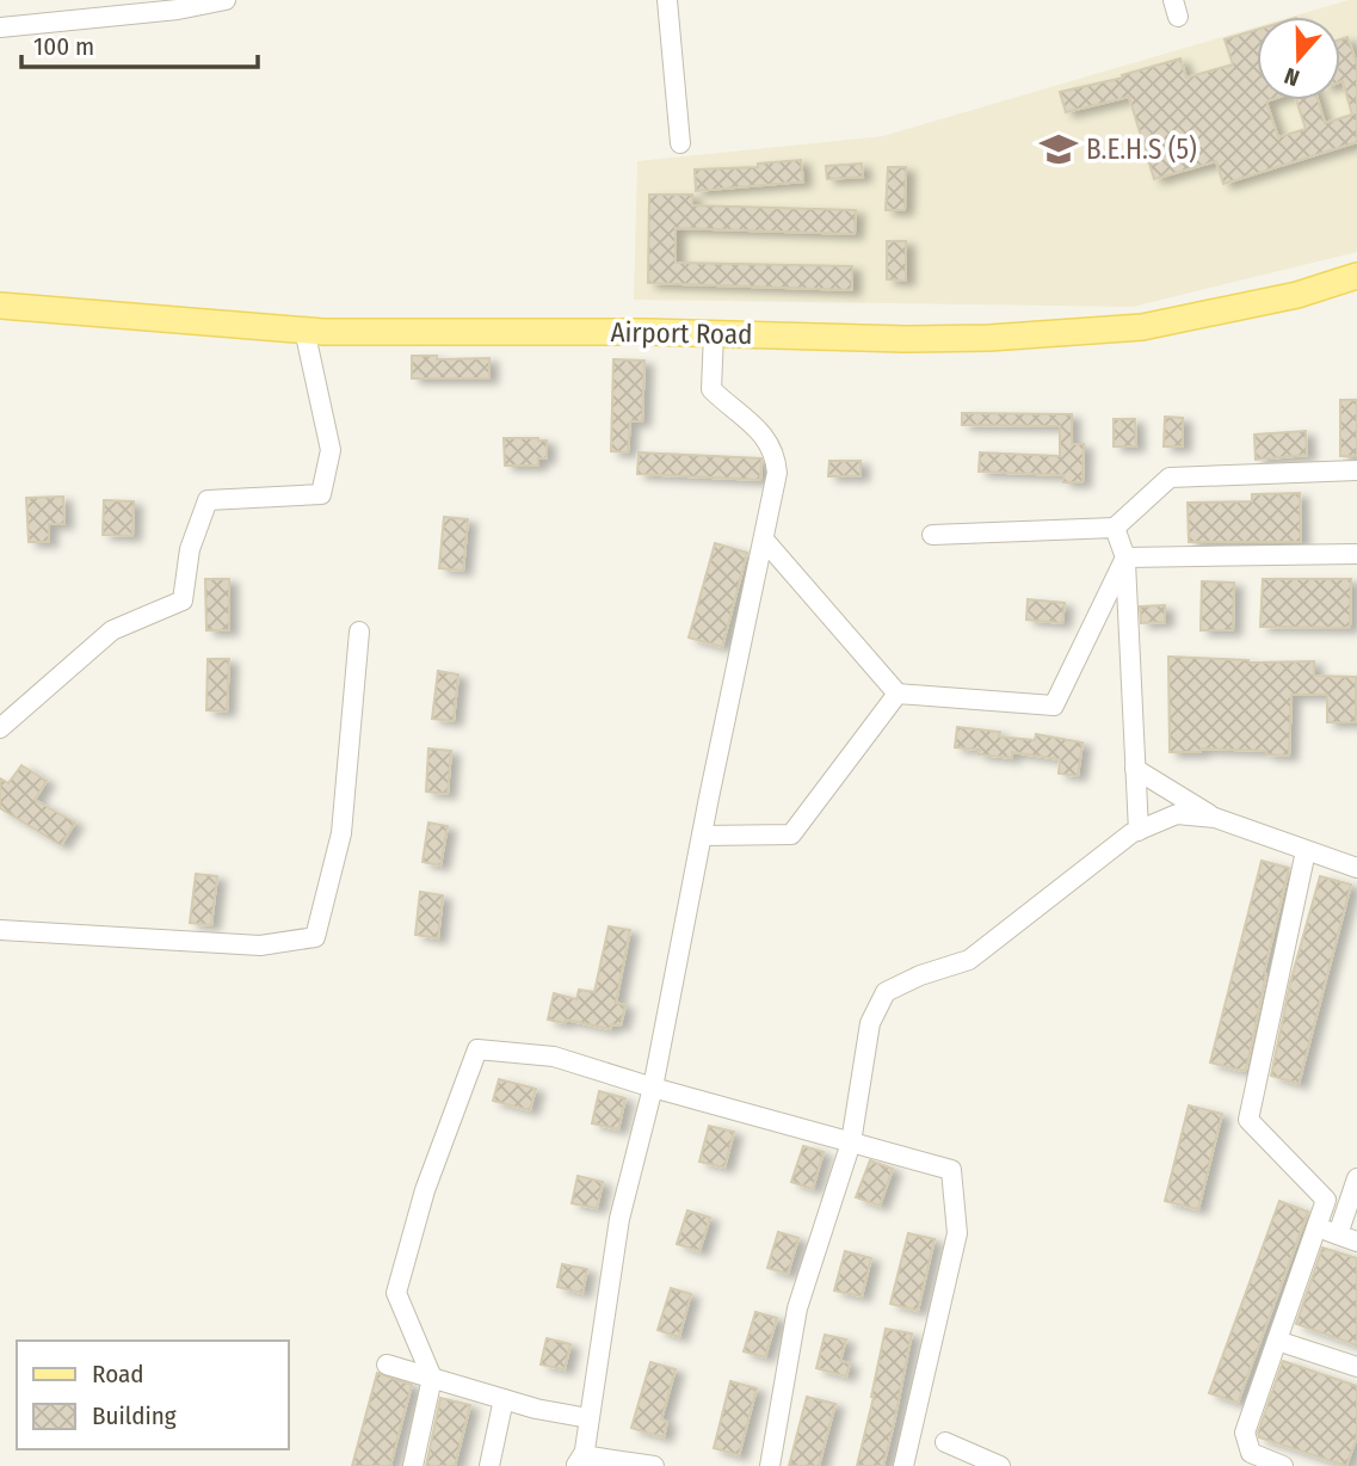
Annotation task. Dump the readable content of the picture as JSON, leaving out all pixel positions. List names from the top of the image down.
{
  "streets": {
    "main road": ["Airport Road"]
  },
  "places": {
    "school or university": ["B.E.H.S (5)"]
  },
  "legend": ["Road", "Building"],
  "scale_bar": "100 m",
  "north": "bottom"
}
